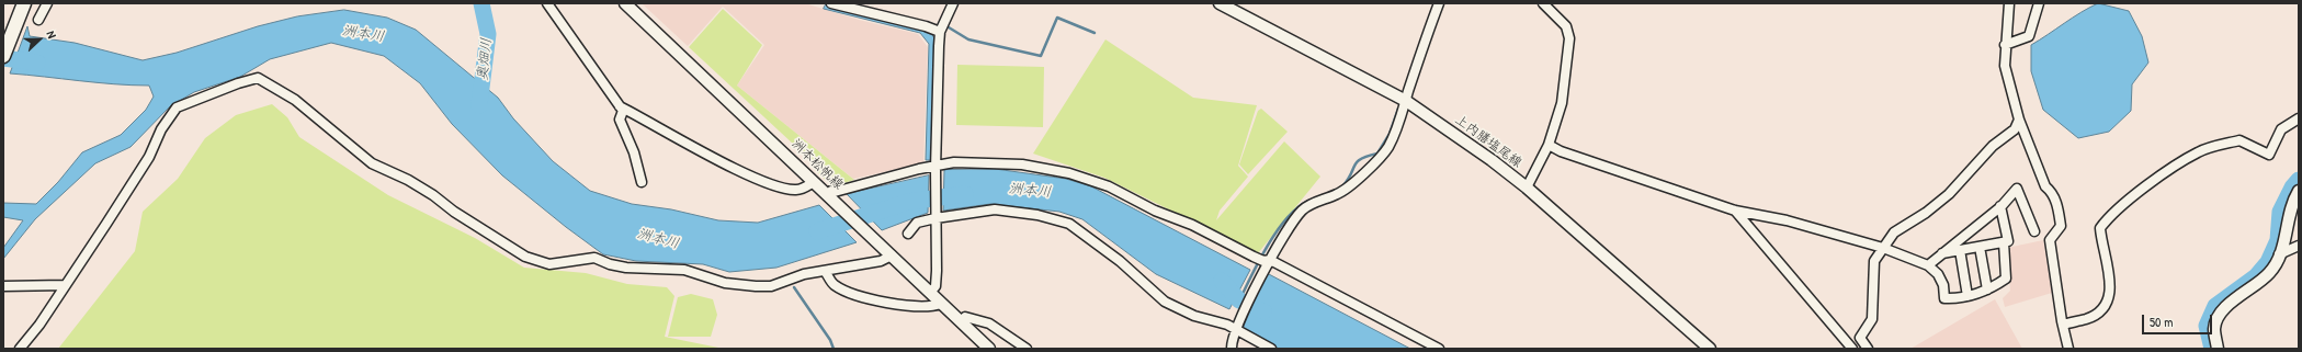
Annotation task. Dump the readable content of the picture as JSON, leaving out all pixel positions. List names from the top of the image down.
{
  "streets": {
    "main road": ["上内膳塩尾線", "洲本松帆線"]
  },
  "water": ["洲本川", "奥畑川"],
  "scale_bar": "50 m",
  "north": "right"
}
